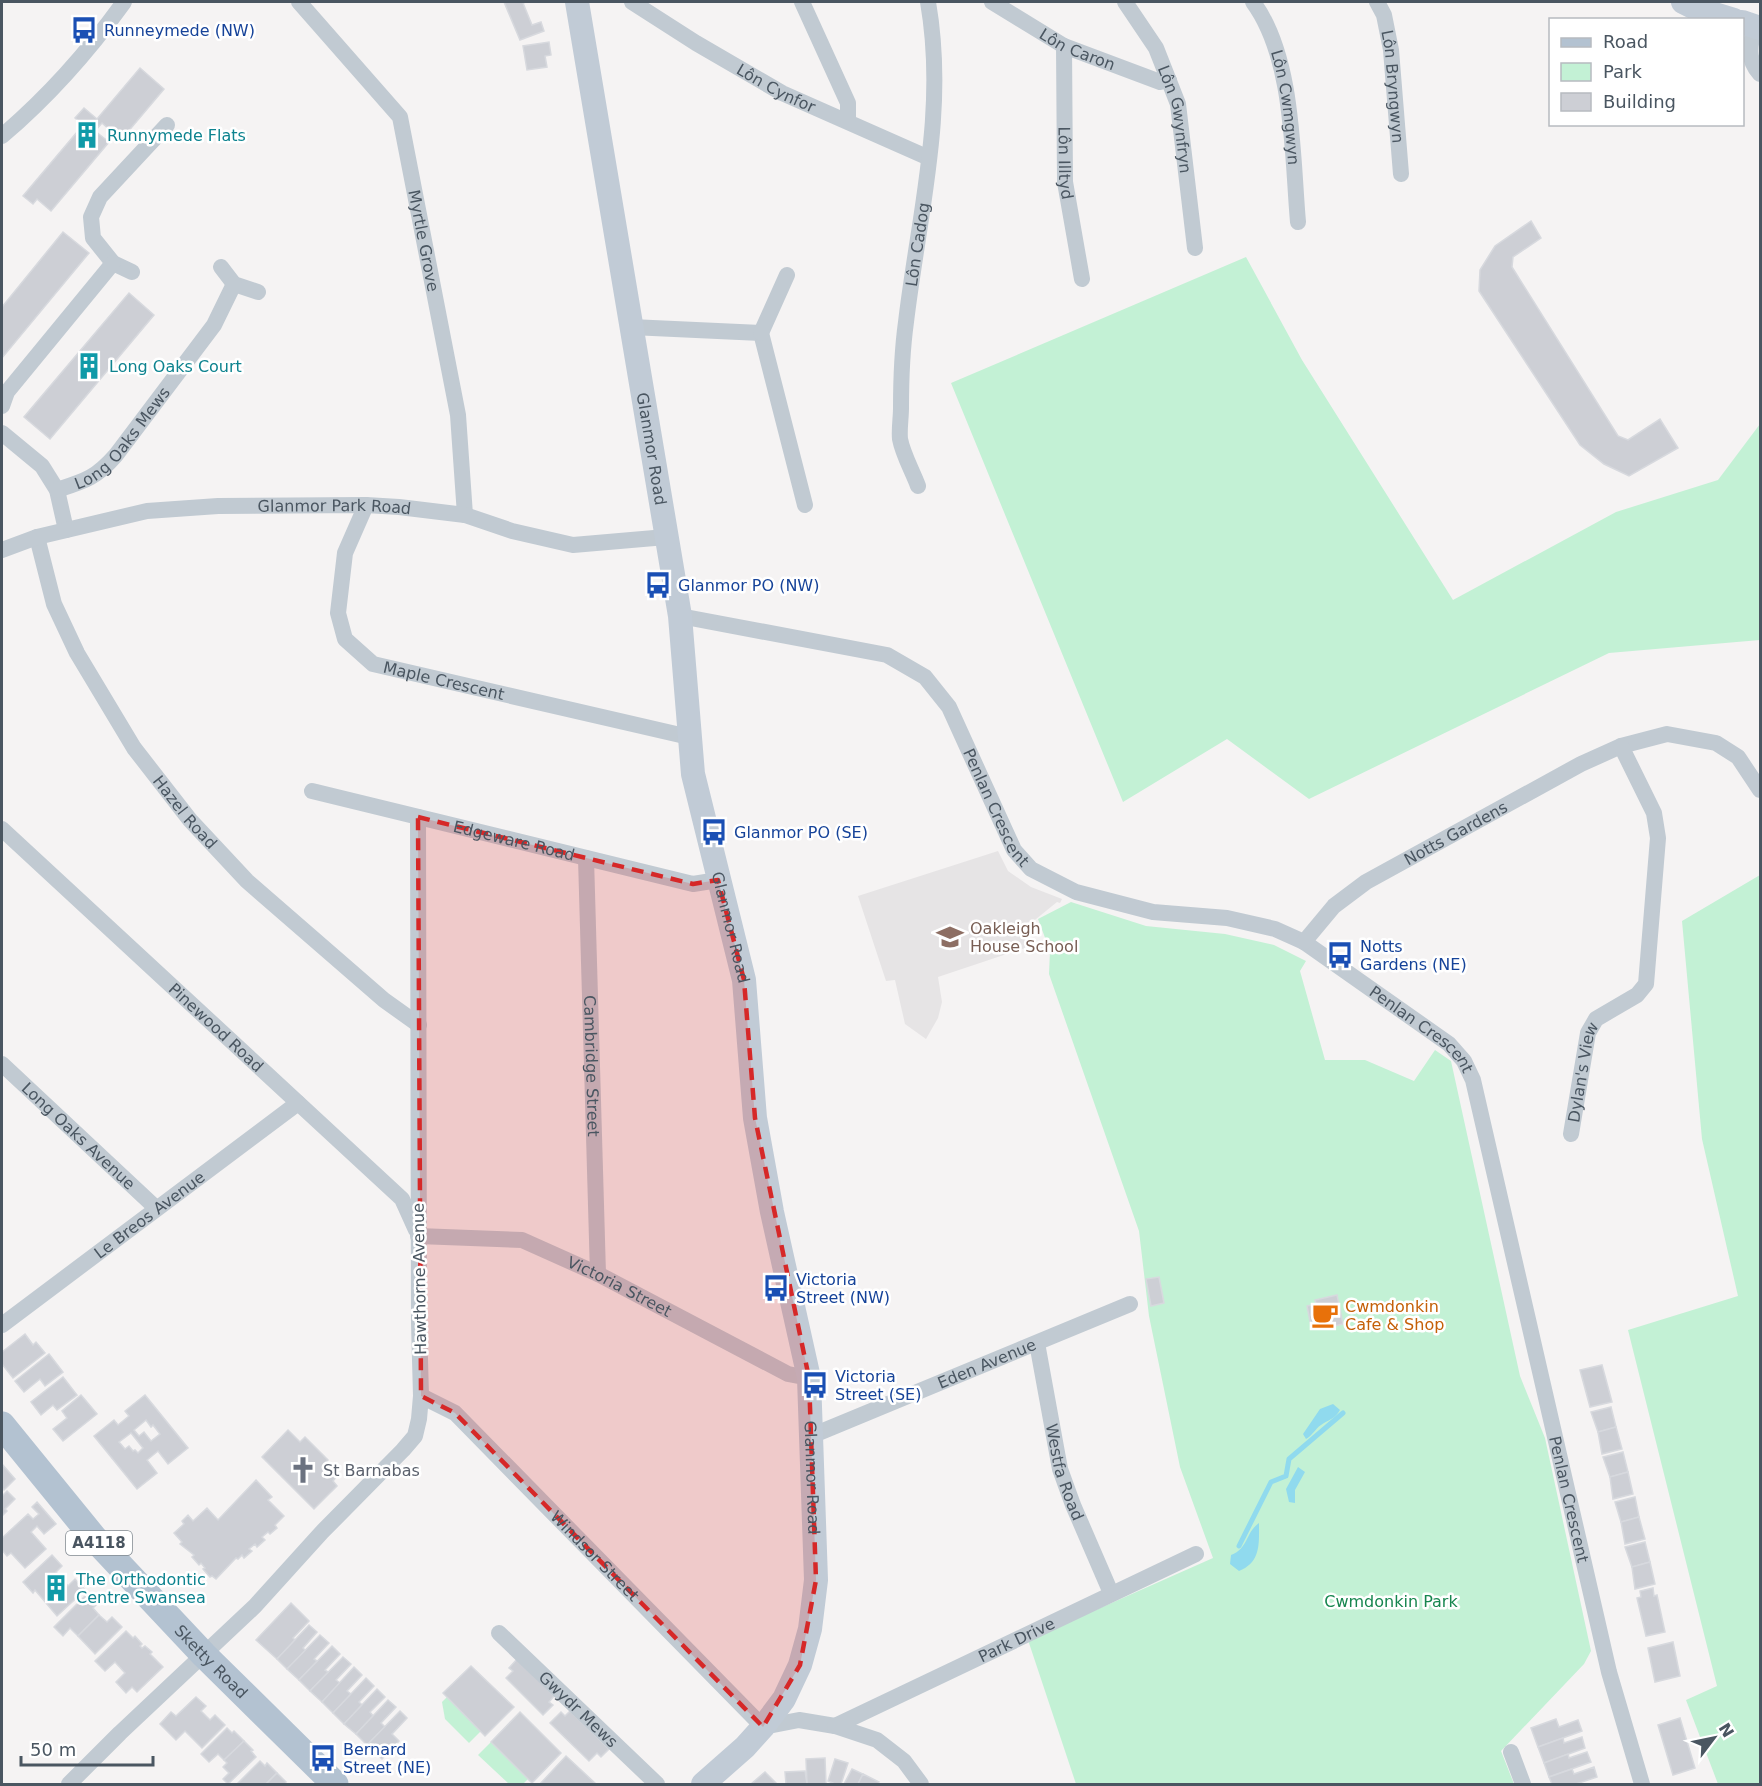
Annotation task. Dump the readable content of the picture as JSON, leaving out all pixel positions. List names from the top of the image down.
{
  "streets": {
    "main road": ["A4118", "Sketty Road"],
    "street": [
      "Lôn Caron",
      "Lôn Cynfor",
      "Lôn Bryngwyn",
      "Lôn Cwmgwyn",
      "Lôn Gwynfryn",
      "Lôn Illtyd",
      "Myrtle Grove",
      "Lôn Cadog",
      "Long Oaks Mews",
      "Glanmor Road",
      "Glanmor Park Road",
      "Maple Crescent",
      "Penlan Crescent",
      "Hazel Road",
      "Notts Gardens",
      "Edgeware Road",
      "Pinewood Road",
      "Cambridge Street",
      "Dylan's View",
      "Long Oaks Avenue",
      "Le Breos Avenue",
      "Hawthorne Avenue",
      "Victoria Street",
      "Eden Avenue",
      "Westfa Road",
      "Windsor Street",
      "Park Drive",
      "Gwydr Mews"
    ]
  },
  "crossings": [
    ["Lôn Caron", "Lôn Gwynfryn"],
    ["Lôn Caron", "Lôn Illtyd"],
    ["Lôn Cynfor", "Lôn Cadog"],
    ["Myrtle Grove", "Glanmor Park Road"],
    ["Glanmor Road", "Glanmor Park Road"],
    ["Glanmor Road", "Maple Crescent"],
    ["Glanmor Road", "Penlan Crescent"],
    ["Glanmor Road", "Edgeware Road"],
    ["Glanmor Road", "Victoria Street"],
    ["Glanmor Road", "Eden Avenue"],
    ["Glanmor Road", "Windsor Street"],
    ["Glanmor Park Road", "Maple Crescent"],
    ["Glanmor Park Road", "Hazel Road"],
    ["Penlan Crescent", "Notts Gardens"],
    ["Hazel Road", "Hawthorne Avenue"],
    ["Notts Gardens", "Dylan's View"],
    ["Edgeware Road", "Cambridge Street"],
    ["Edgeware Road", "Hawthorne Avenue"],
    ["Pinewood Road", "Le Breos Avenue"],
    ["Pinewood Road", "Hawthorne Avenue"],
    ["Pinewood Road", "Victoria Street"],
    ["Cambridge Street", "Victoria Street"],
    ["Long Oaks Avenue", "Le Breos Avenue"],
    ["Hawthorne Avenue", "Victoria Street"],
    ["Hawthorne Avenue", "Windsor Street"],
    ["Hawthorne Avenue", "Sketty Road"],
    ["Eden Avenue", "Westfa Road"],
    ["Westfa Road", "Park Drive"]
  ],
  "parks": ["Cwmdonkin Park"],
  "places": {
    "bus stop": [
      "Runneymede (NW)",
      "Glanmor PO (NW)",
      "Glanmor PO (SE)",
      "Notts Gardens (NE)",
      "Victoria Street (NW)",
      "Victoria Street (SE)",
      "Bernard Street (NE)"
    ],
    "building": ["Runnymede Flats", "Long Oaks Court", "The Orthodontic Centre Swansea"],
    "school or university": ["Oakleigh House School"],
    "cafe": ["Cwmdonkin Cafe & Shop"],
    "church": ["St Barnabas"]
  },
  "legend": ["Road", "Park", "Building"],
  "scale_bar": "50 m",
  "north": "top right"
}
